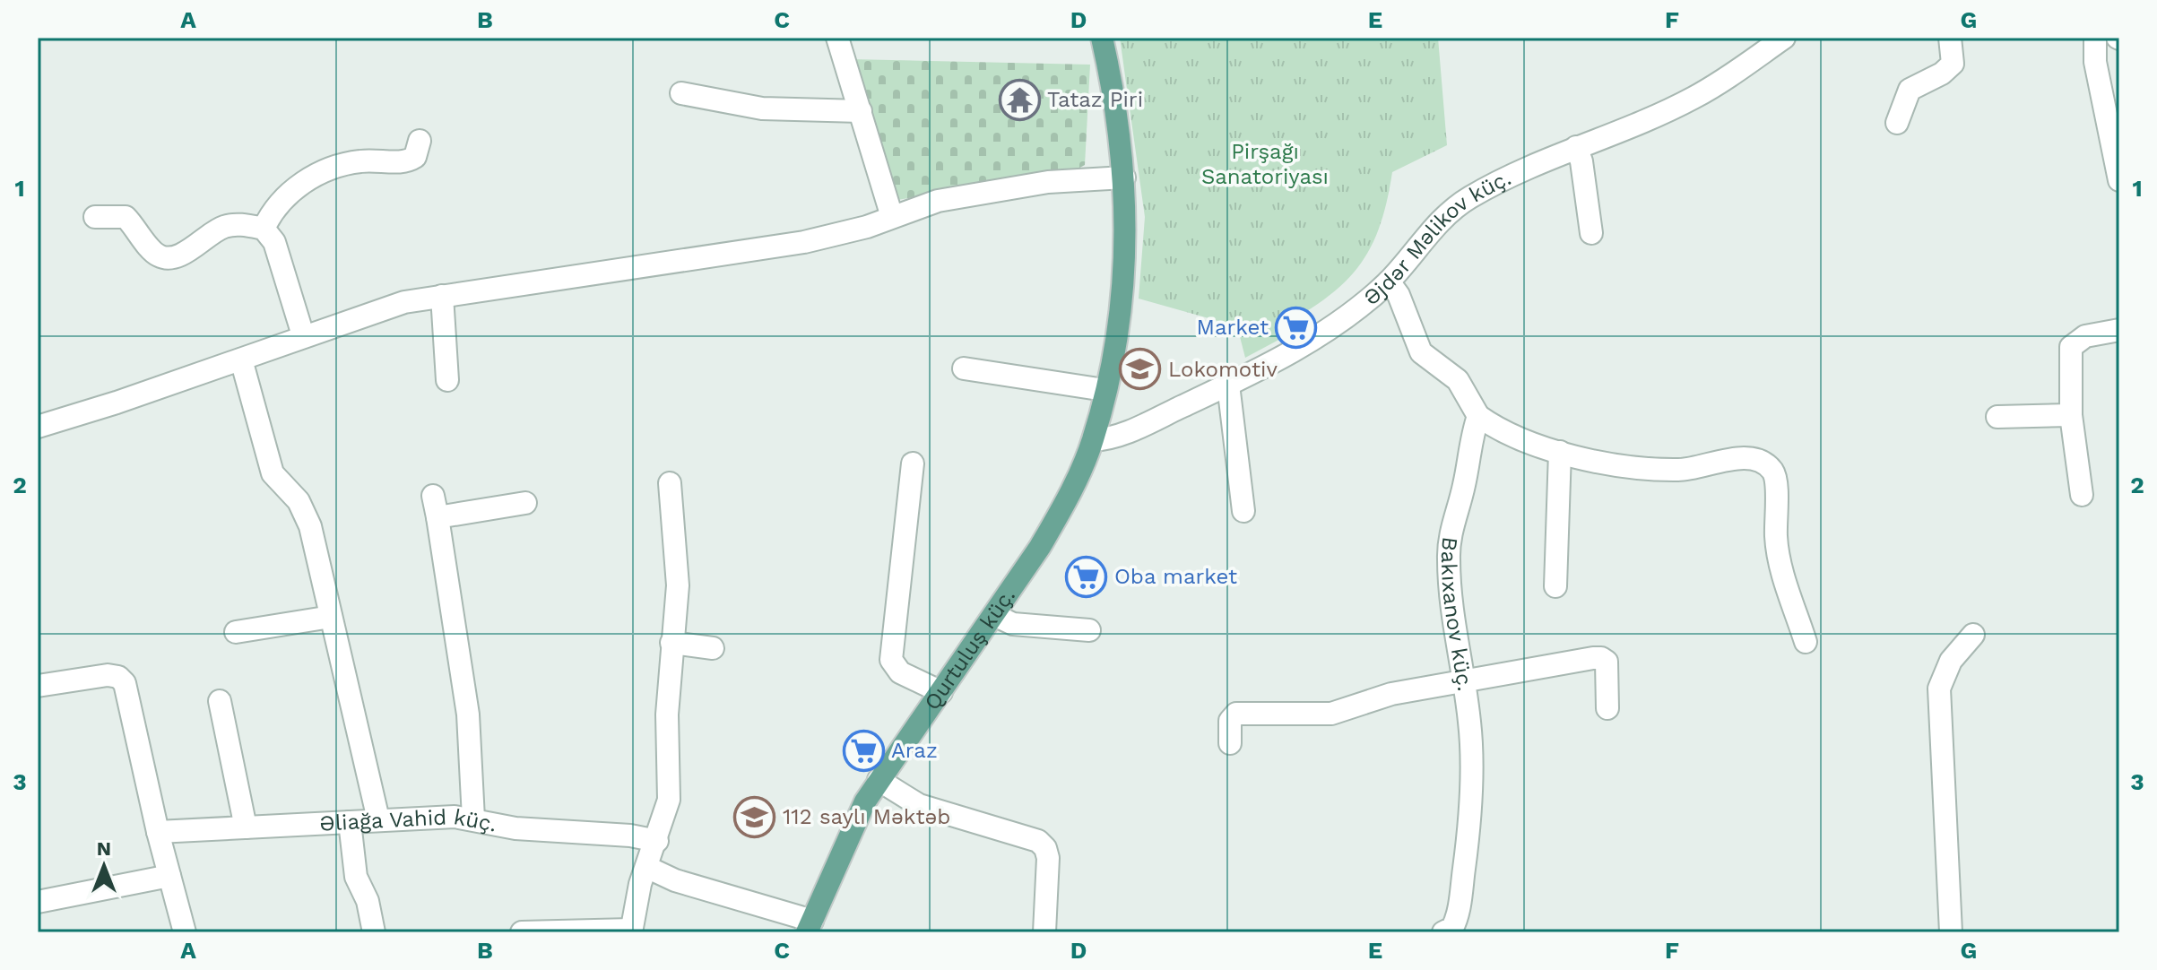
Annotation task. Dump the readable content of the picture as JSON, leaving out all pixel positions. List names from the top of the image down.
{
  "streets": {
    "main road": ["Qurtuluş küç."],
    "street": ["Əjdər Məlikov küç.", "Bakıxanov küç.", "Əliağa Vahid küç."]
  },
  "crossings": [
    ["Əjdər Məlikov küç.", "Qurtuluş küç."]
  ],
  "parks": ["Pirşağı Sanatoriyası"],
  "places": {
    "temple": ["Tataz Piri"],
    "supermarket": ["Market", "Oba market", "Araz"],
    "school or university": ["Lokomotiv", "112 saylı Məktəb"]
  },
  "north": "top",
  "grid": {
    "columns": [
      "A",
      "B",
      "C",
      "D",
      "E",
      "F",
      "G"
    ],
    "rows": ["1", "2", "3"]
  }
}
